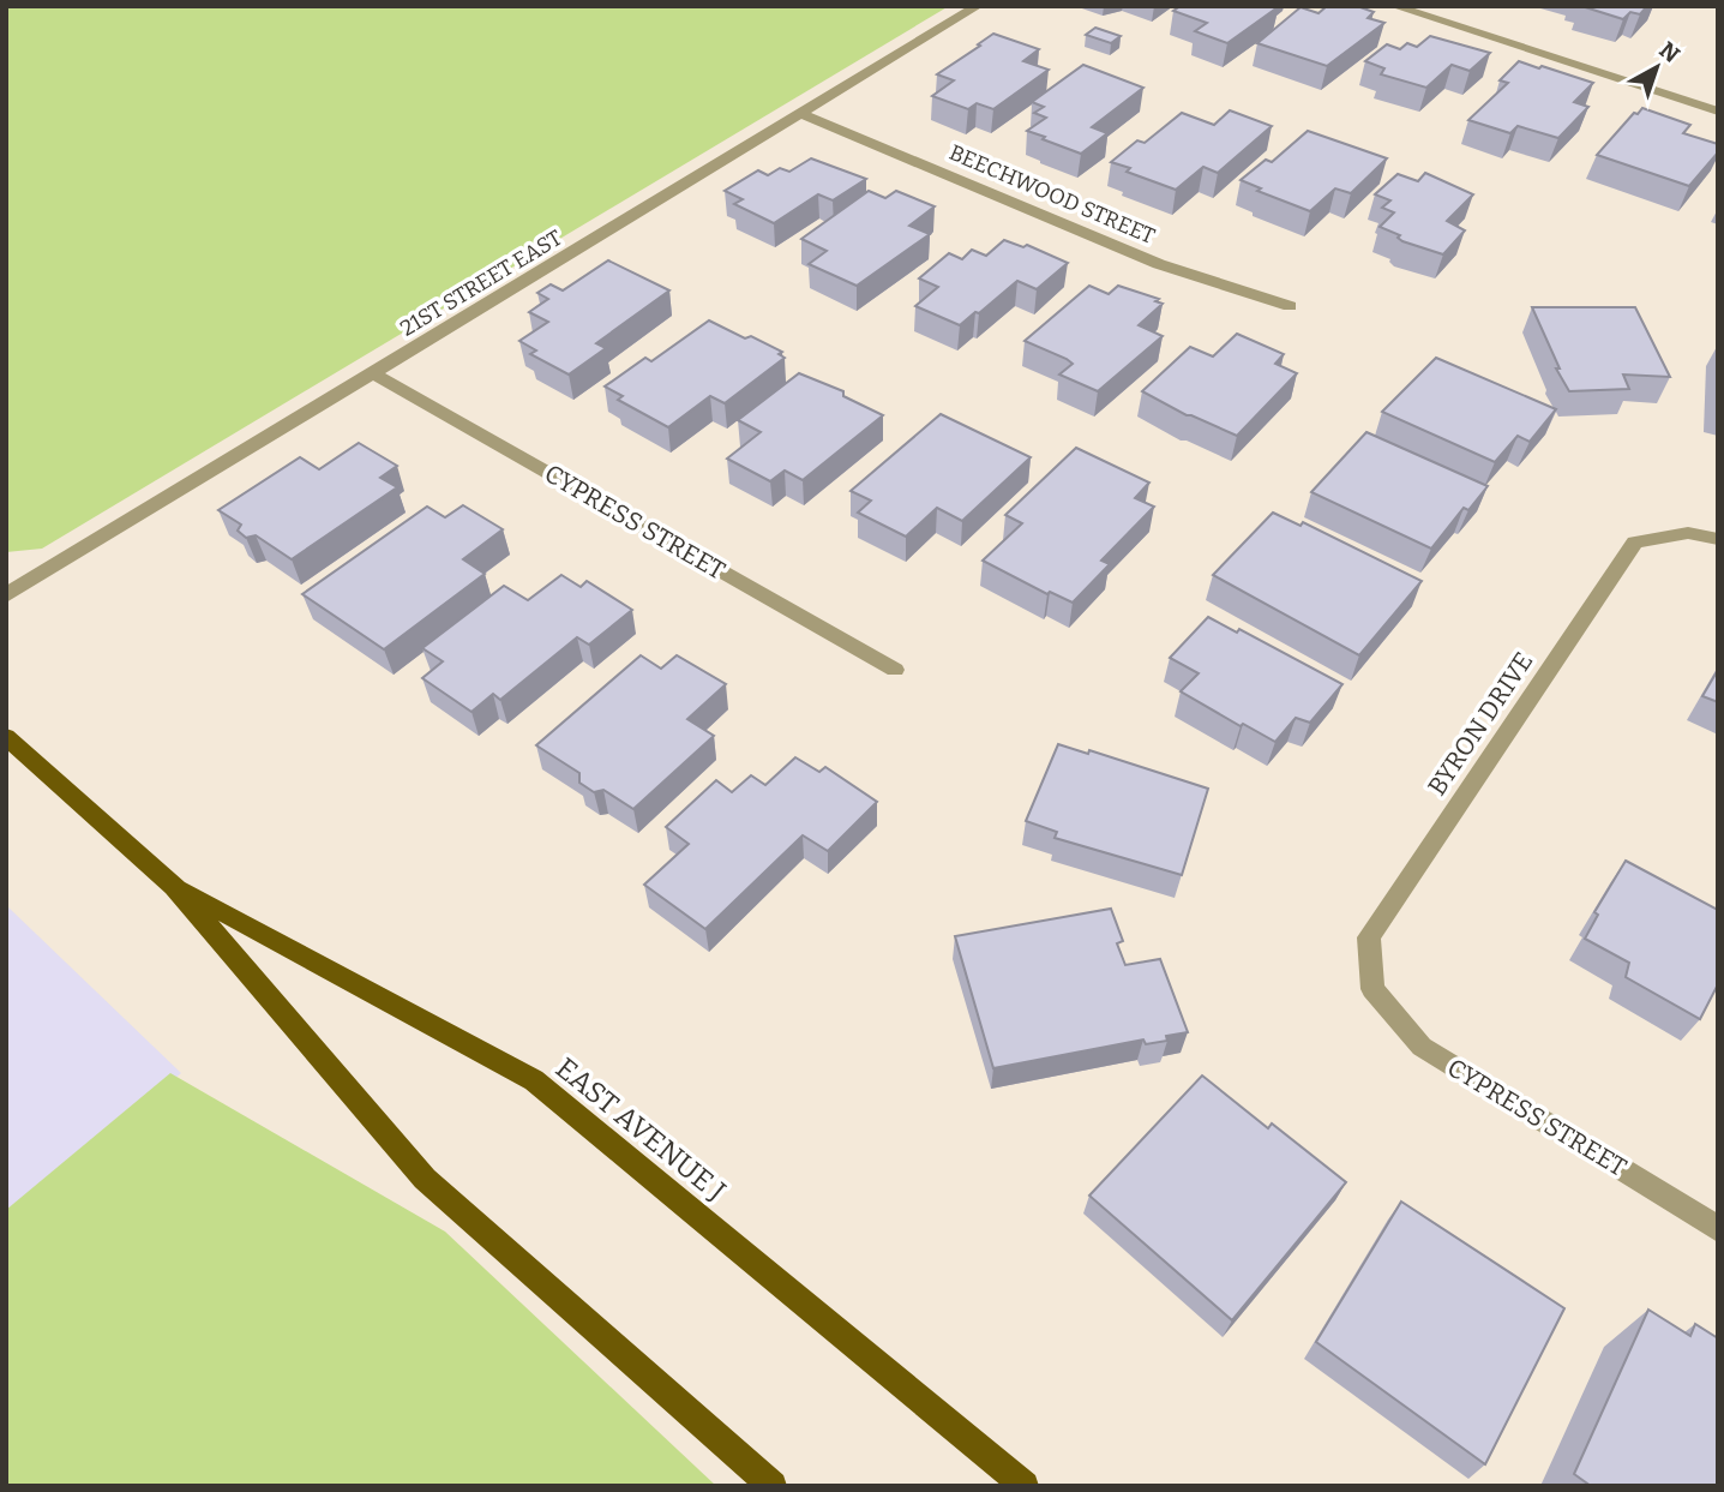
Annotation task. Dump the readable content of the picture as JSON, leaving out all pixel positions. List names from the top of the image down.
{
  "streets": {
    "main road": ["EAST AVENUE J"],
    "street": [
      "BEECHWOOD STREET",
      "21ST STREET EAST",
      "CYPRESS STREET",
      "BYRON DRIVE"
    ]
  },
  "crossings": [
    ["BEECHWOOD STREET", "21ST STREET EAST"],
    ["21ST STREET EAST", "CYPRESS STREET"],
    ["CYPRESS STREET", "BYRON DRIVE"]
  ],
  "north": "top right"
}
